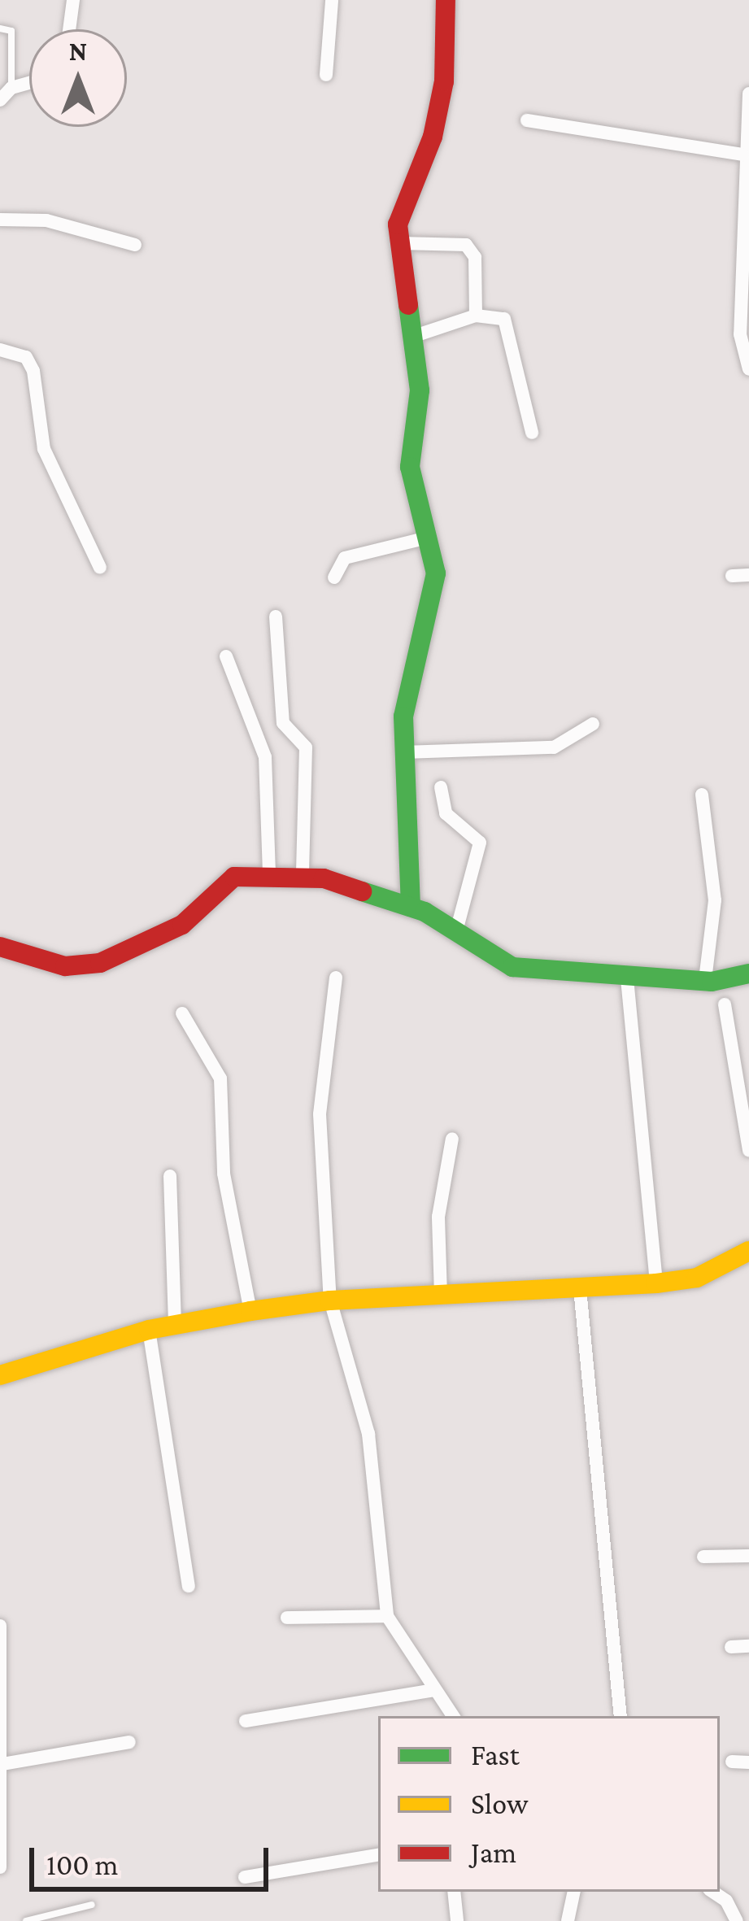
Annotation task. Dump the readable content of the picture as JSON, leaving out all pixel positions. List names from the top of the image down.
{
  "legend": ["Fast", "Slow", "Jam"],
  "scale_bar": "100 m",
  "north": "top"
}
